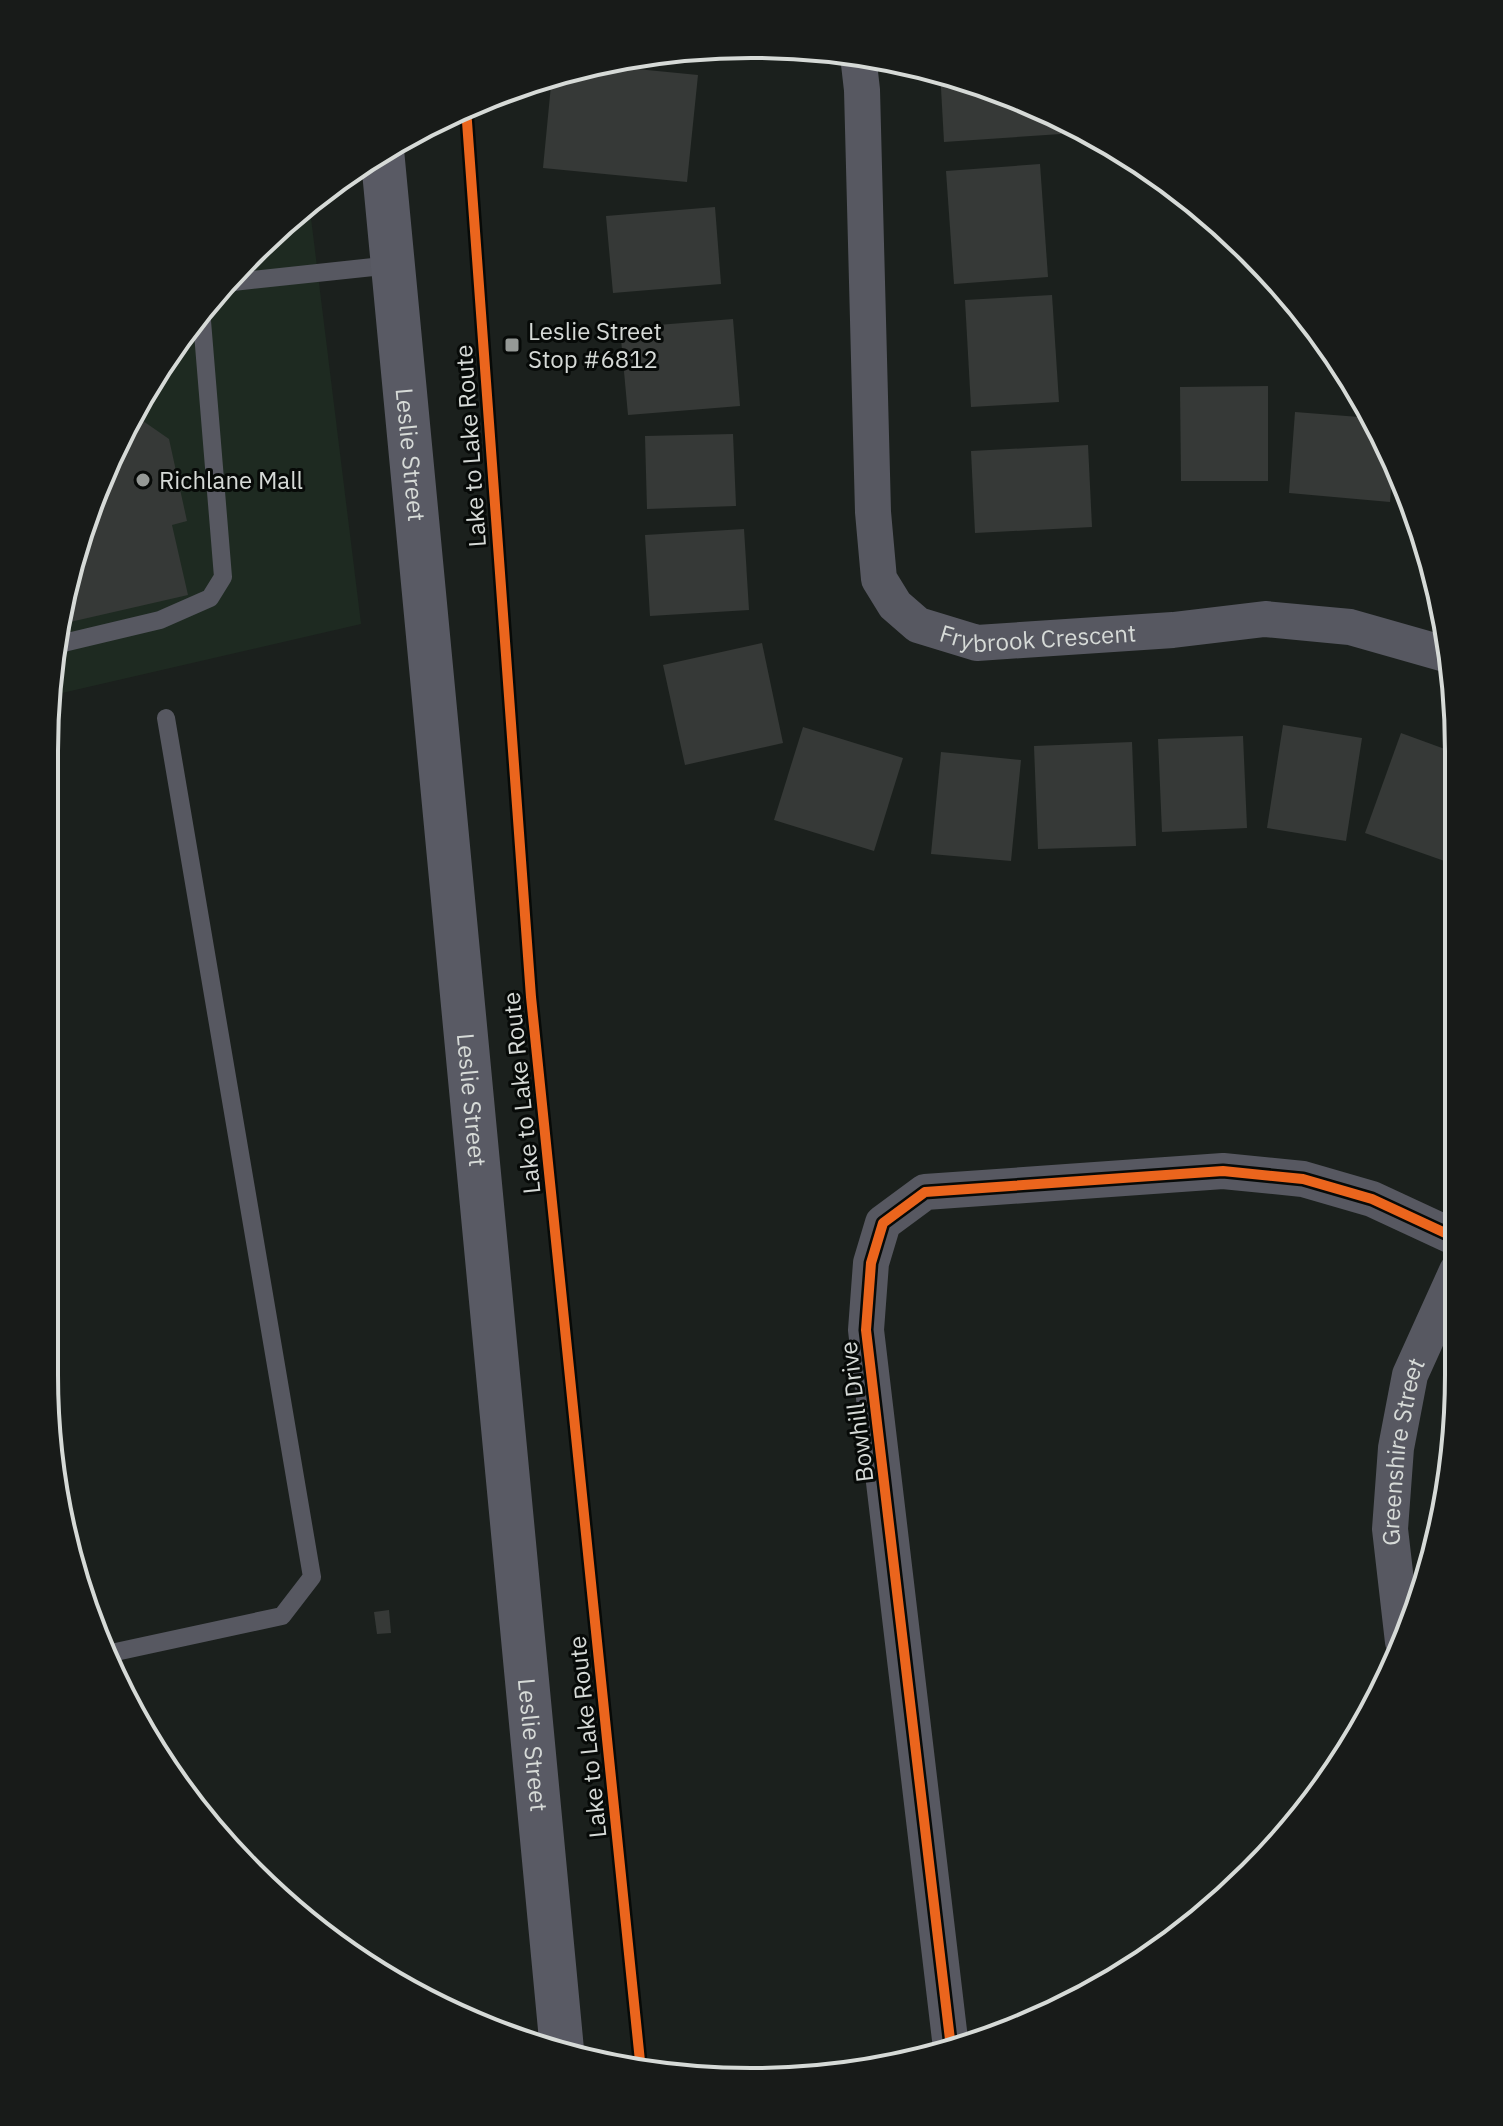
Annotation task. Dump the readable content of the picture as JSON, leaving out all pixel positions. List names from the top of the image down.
{
  "streets": {
    "main road": ["Leslie Street"],
    "street": ["Frybrook Crescent", "Bowhill Drive", "Greenshire Street"],
    "cycle path": ["Lake to Lake Route"]
  },
  "places": {
    "transit": ["Leslie Street Stop #6812"],
    "other": ["Richlane Mall"]
  }
}
